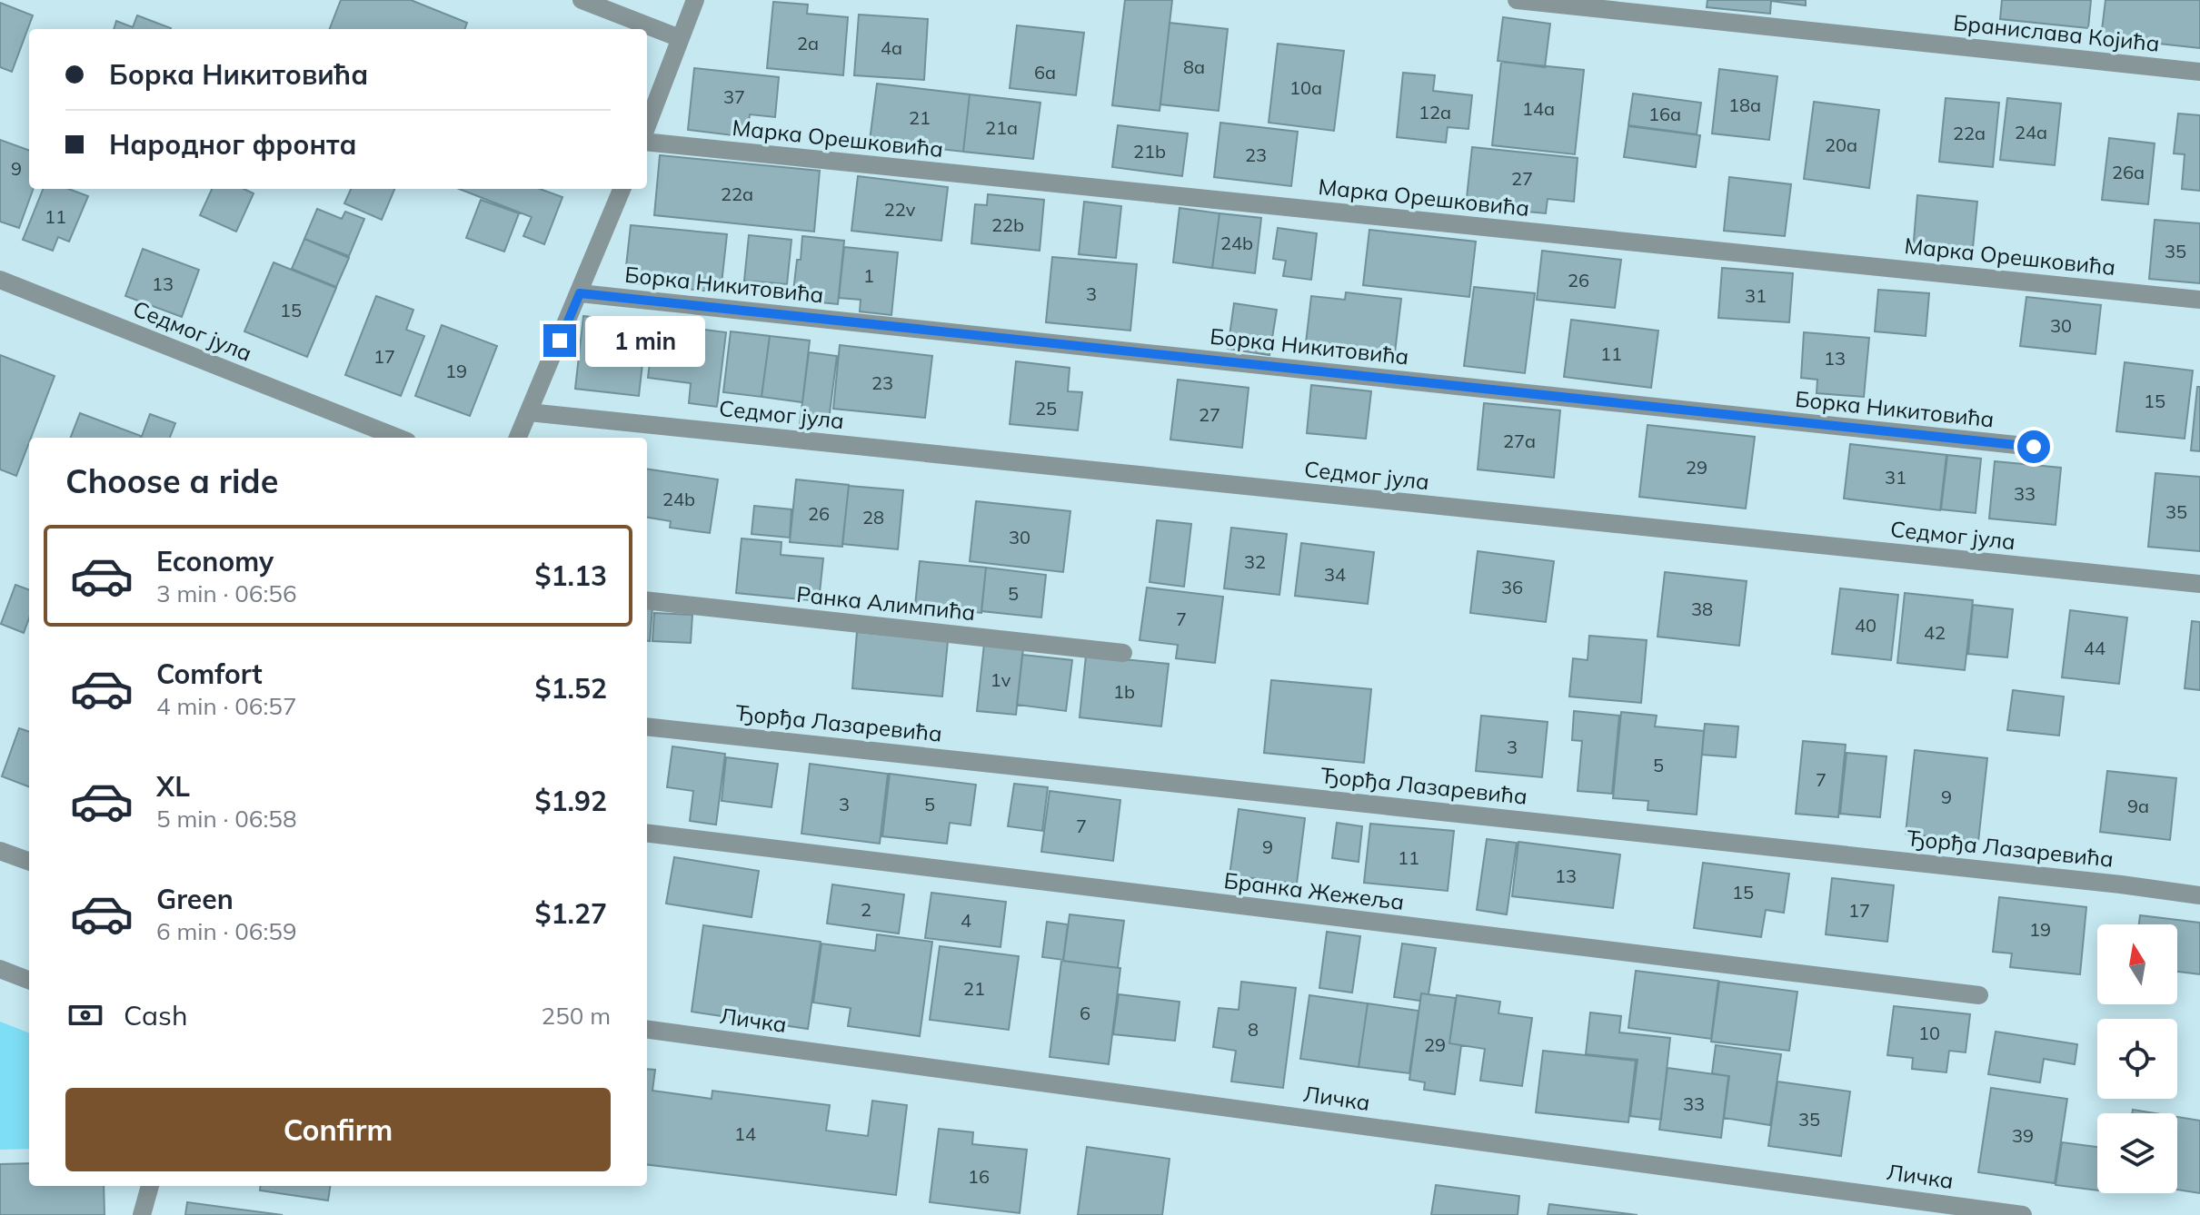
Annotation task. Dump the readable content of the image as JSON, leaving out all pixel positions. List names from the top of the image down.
{
  "streets": {
    "street": [
      "Бранислава Којића",
      "Марка Орешковића",
      "Борка Никитовића",
      "Седмог јула",
      "Ранка Алимпића",
      "Ђорђа Лазаревића",
      "Бранка Жежеља",
      "Личка"
    ]
  },
  "house_numbers": [
    "2a",
    "4a",
    "8a",
    "6a",
    "10a",
    "37",
    "18a",
    "14a",
    "12a",
    "16a",
    "21",
    "21a",
    "24a",
    "22a",
    "20a",
    "21b",
    "23",
    "9",
    "26a",
    "27",
    "22a",
    "22v",
    "11",
    "22b",
    "24b",
    "35",
    "1",
    "26",
    "13",
    "3",
    "31",
    "15",
    "30",
    "11",
    "17",
    "13",
    "19",
    "23",
    "15",
    "25",
    "27",
    "27a",
    "29",
    "31",
    "33",
    "24b",
    "35",
    "26",
    "28",
    "30",
    "32",
    "34",
    "36",
    "5",
    "38",
    "7",
    "40",
    "42",
    "44",
    "1v",
    "1b",
    "3",
    "5",
    "7",
    "9",
    "3",
    "5",
    "9a",
    "7",
    "9",
    "11",
    "13",
    "15",
    "2",
    "17",
    "4",
    "19",
    "21",
    "6",
    "8",
    "10",
    "29",
    "33",
    "35",
    "14",
    "39",
    "16"
  ],
  "north": "top",
  "page": {
    "banner": ["Борка Никитовића", "Народног фронта"],
    "bubble": "1 min",
    "heading": "Choose a ride",
    "list": [
      {
        "name": "Economy",
        "note": "3 min · 06:56",
        "value": "$1.13"
      },
      {
        "name": "Comfort",
        "note": "4 min · 06:57",
        "value": "$1.52"
      },
      {
        "name": "XL",
        "note": "5 min · 06:58",
        "value": "$1.92"
      },
      {
        "name": "Green",
        "note": "6 min · 06:59",
        "value": "$1.27"
      }
    ],
    "pay": ["Cash", "250 m"],
    "buttons": "Confirm"
  }
}
